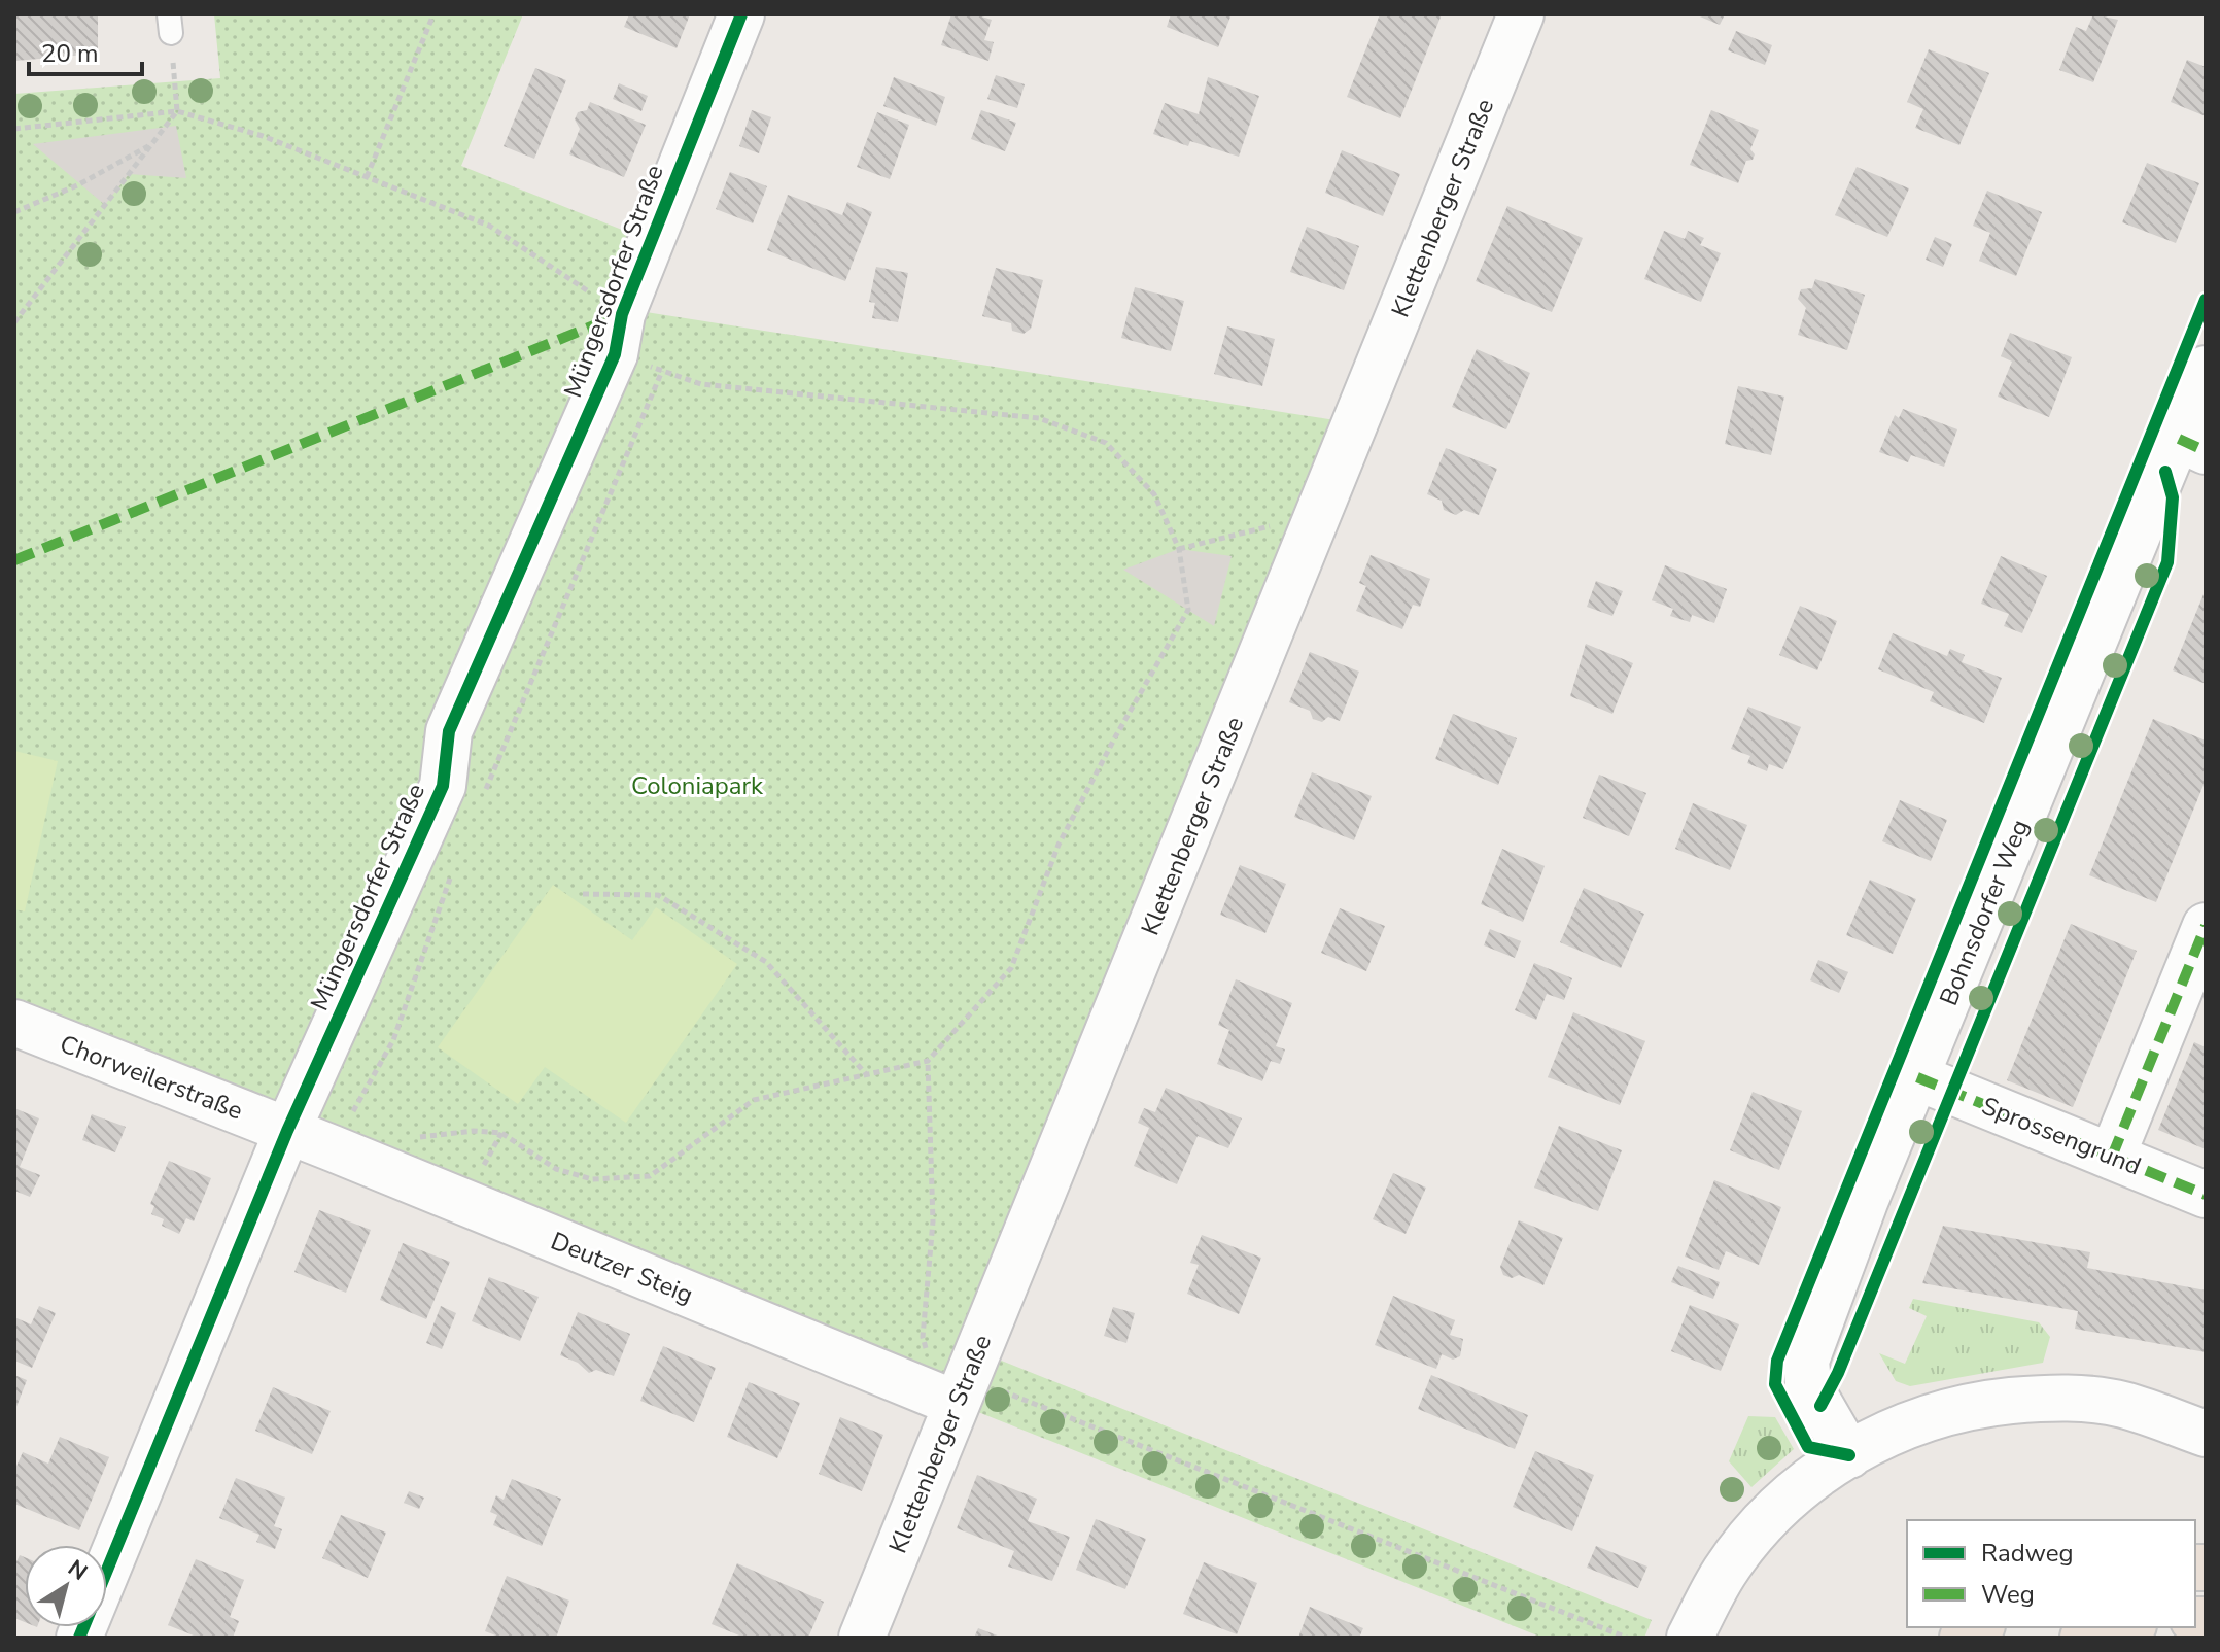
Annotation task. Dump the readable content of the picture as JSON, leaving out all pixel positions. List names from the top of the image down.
{
  "streets": {
    "street": [
      "Klettenberger Straße",
      "Müngersdorfer Straße",
      "Bohnsdorfer Weg",
      "Chorweilerstraße",
      "Sprossengrund",
      "Deutzer Steig"
    ]
  },
  "crossings": [
    ["Klettenberger Straße", "Deutzer Steig"],
    ["Müngersdorfer Straße", "Chorweilerstraße"],
    ["Müngersdorfer Straße", "Deutzer Steig"],
    ["Bohnsdorfer Weg", "Sprossengrund"],
    ["Chorweilerstraße", "Deutzer Steig"]
  ],
  "parks": ["Coloniapark"],
  "legend": ["Radweg", "Weg"],
  "scale_bar": "20 m",
  "north": "top right"
}
